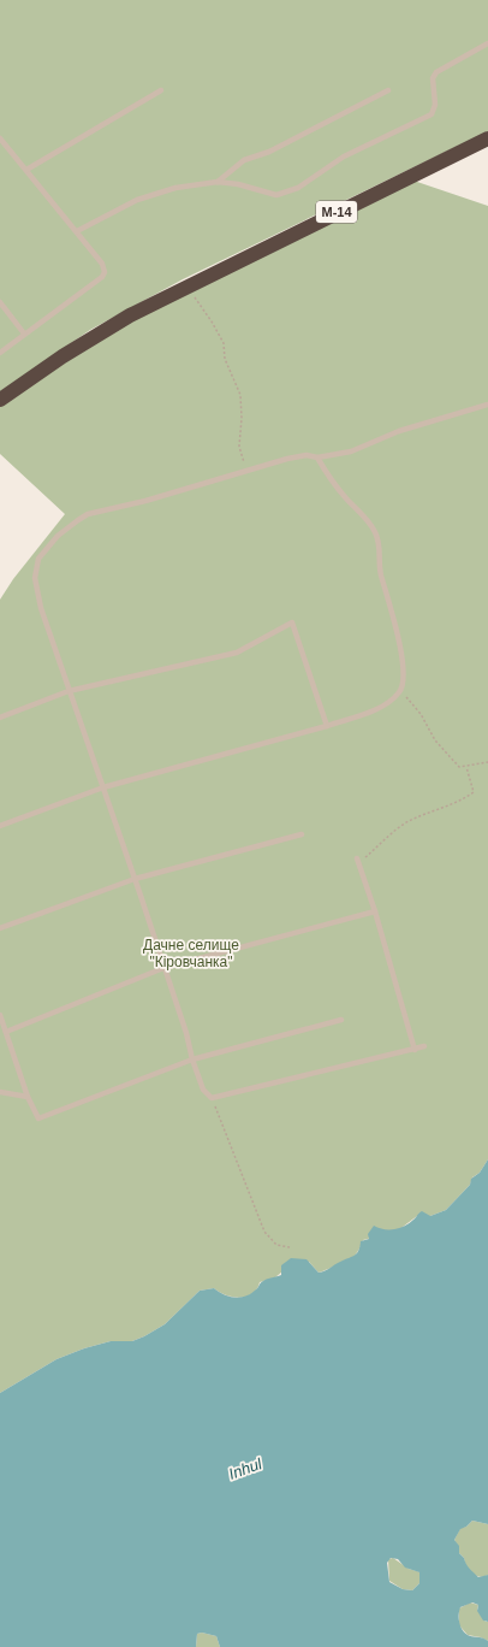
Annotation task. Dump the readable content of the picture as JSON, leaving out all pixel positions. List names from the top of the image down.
{
  "streets": {
    "highway": ["М-14"]
  },
  "water": ["Inhul"],
  "parks": ["Дачне селище \"Кіровчанка\""]
}
